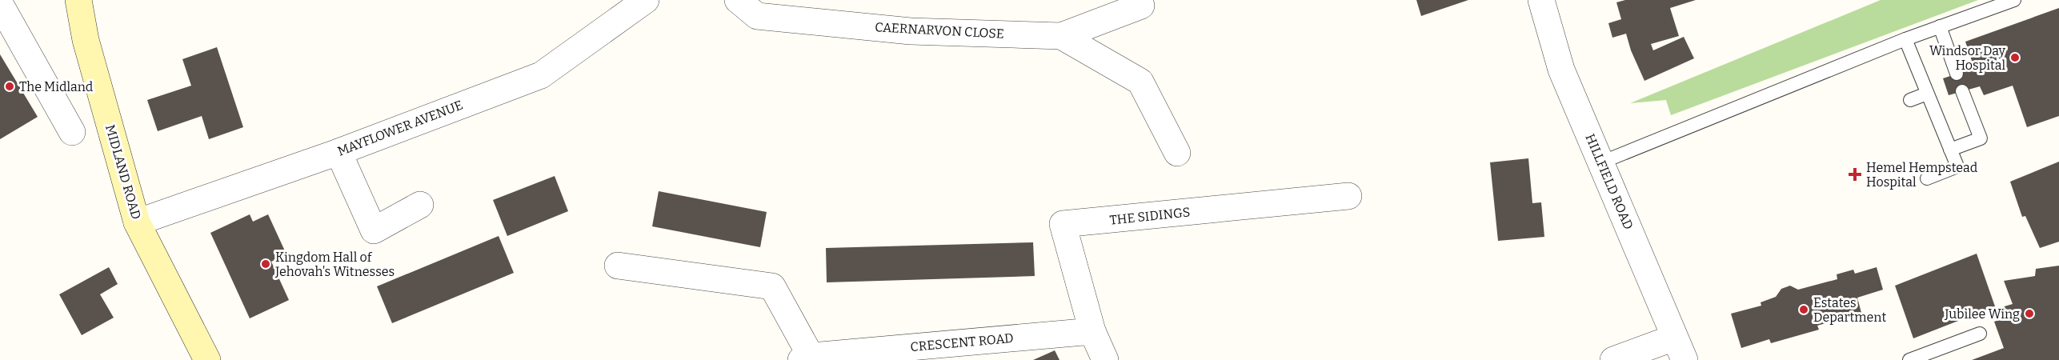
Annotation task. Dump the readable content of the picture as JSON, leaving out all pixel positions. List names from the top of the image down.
{
  "streets": {
    "street": [
      "CAERNARVON CLOSE",
      "MAYFLOWER AVENUE",
      "MIDLAND ROAD",
      "HILLFIELD ROAD",
      "THE SIDINGS",
      "CRESCENT ROAD"
    ]
  },
  "crossings": [
    ["MAYFLOWER AVENUE", "MIDLAND ROAD"],
    ["THE SIDINGS", "CRESCENT ROAD"]
  ],
  "places": {
    "other": [
      "Windsor Day Hospital",
      "The Midland",
      "Kingdom Hall of Jehovah's Witnesses",
      "Estates Department",
      "Jubilee Wing"
    ],
    "health": ["Hemel Hempstead Hospital"]
  }
}
